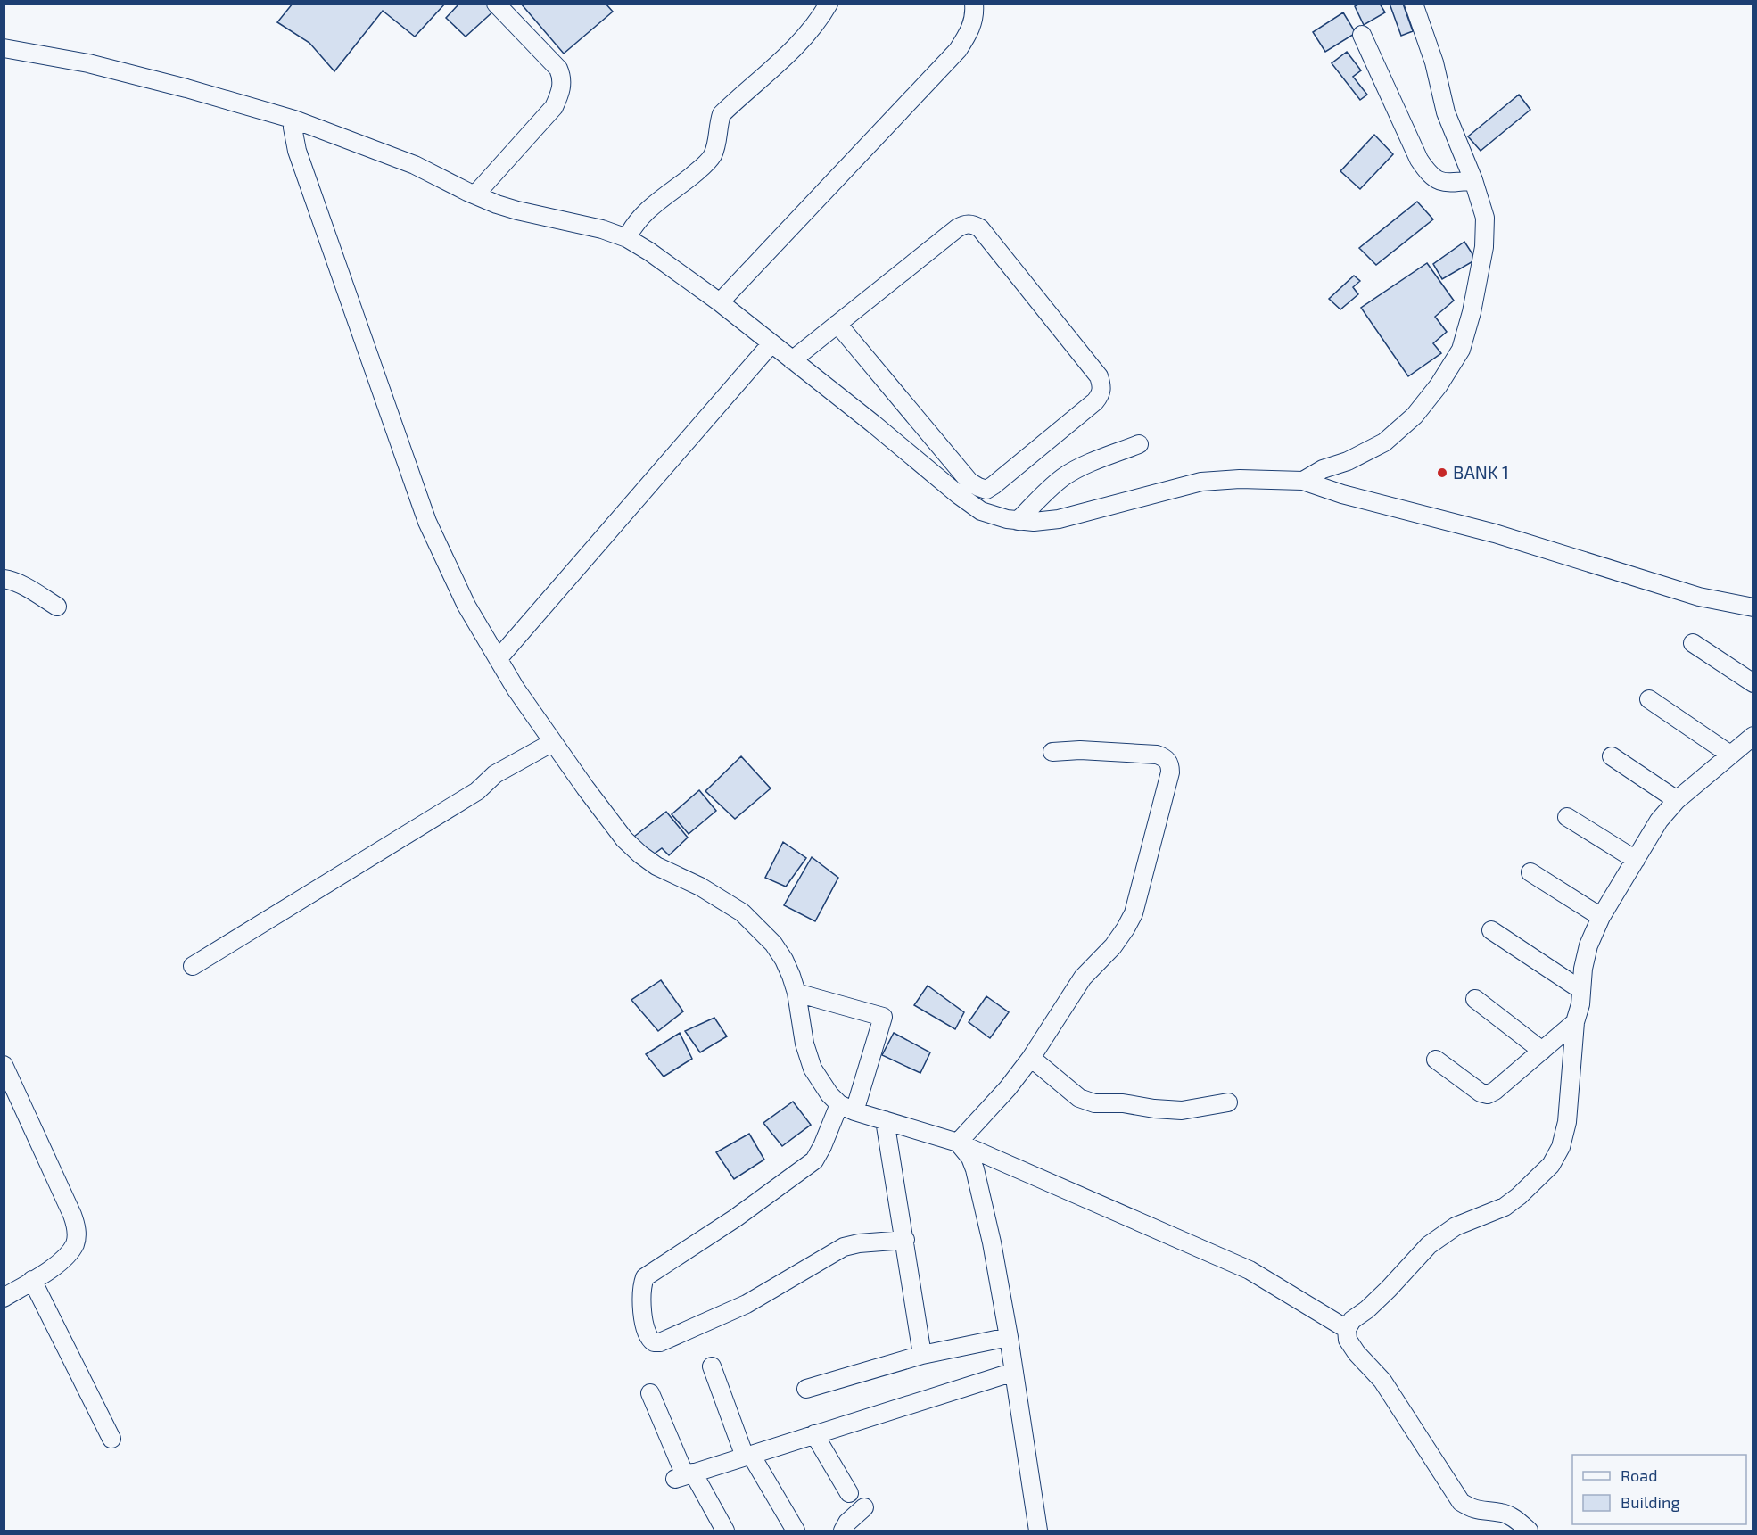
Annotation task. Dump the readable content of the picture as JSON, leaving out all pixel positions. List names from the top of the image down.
{
  "places": ["BANK 1"],
  "legend": ["Road", "Building"]
}
